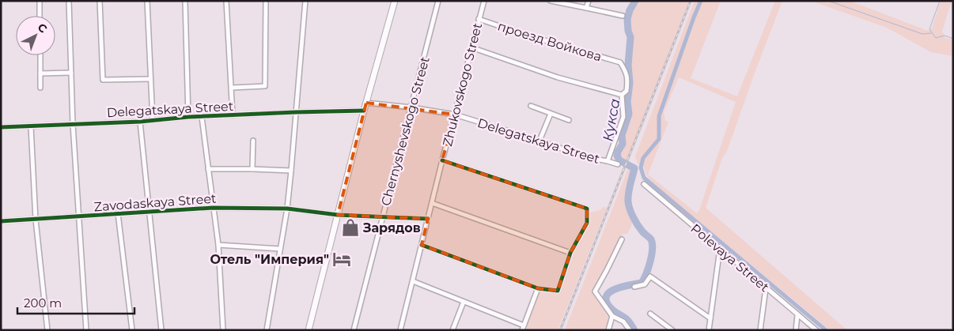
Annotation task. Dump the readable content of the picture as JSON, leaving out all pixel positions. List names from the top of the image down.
{
  "streets": {
    "street": [
      "проезд Войкова",
      "Zhukovskogo Street",
      "Delegatskaya Street",
      "Chernyshevskogo Street",
      "Zavodaskaya Street",
      "Polevaya Street"
    ]
  },
  "crossings": [
    ["проезд Войкова", "Zhukovskogo Street"],
    ["Zhukovskogo Street", "Delegatskaya Street"],
    ["Zhukovskogo Street", "Zavodaskaya Street"],
    ["Delegatskaya Street", "Chernyshevskogo Street"],
    ["Chernyshevskogo Street", "Zavodaskaya Street"]
  ],
  "water": ["Кукса"],
  "places": {
    "shop": ["Зарядов"],
    "hotel": ["Отель \"Империя\""]
  },
  "scale_bar": "200 m",
  "north": "top right"
}
